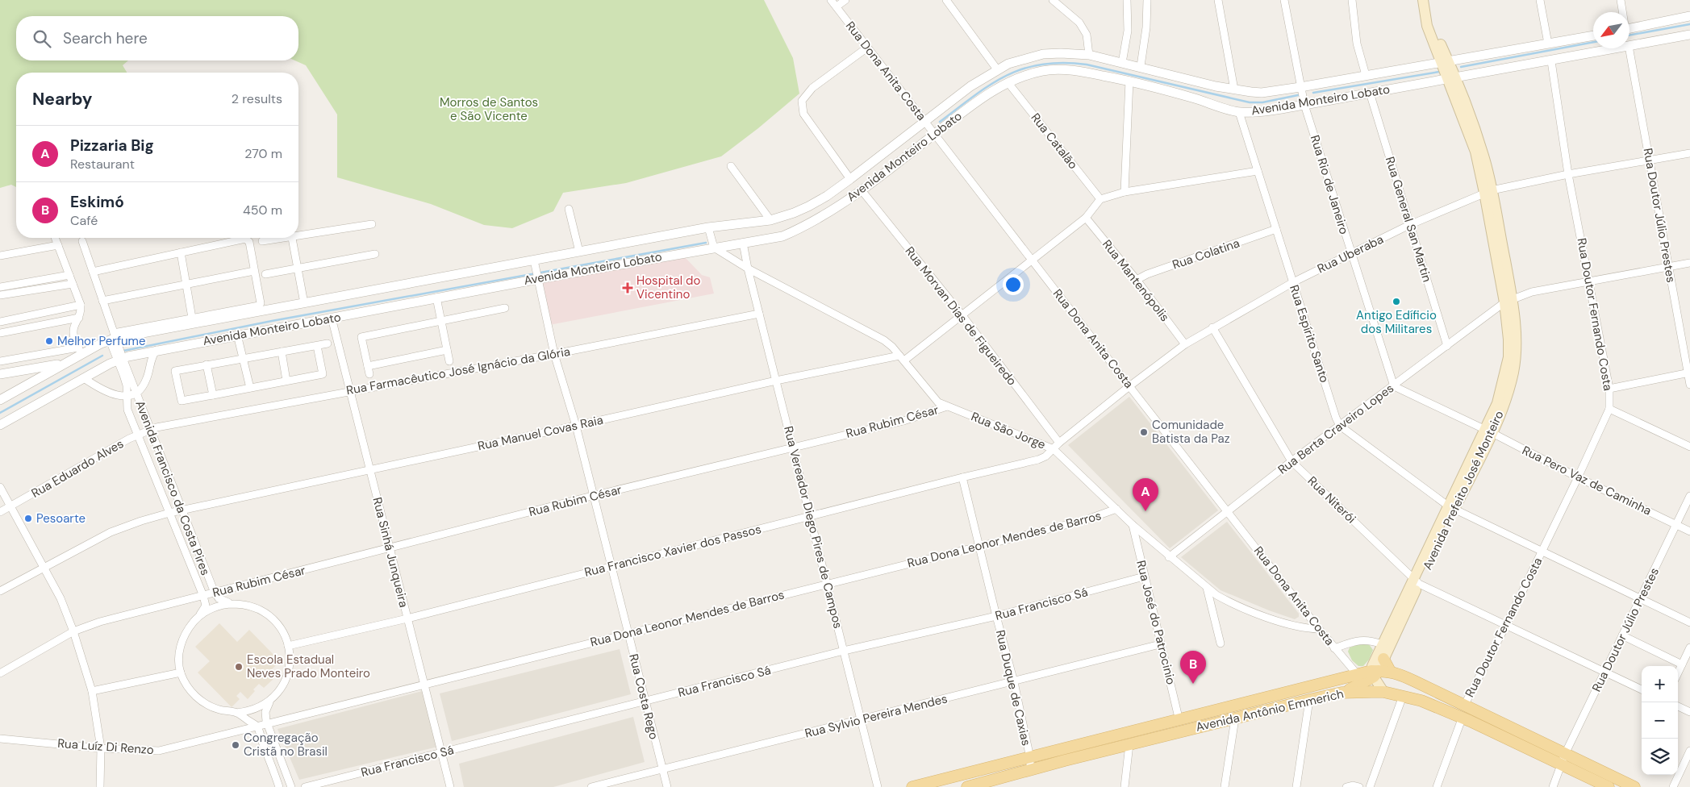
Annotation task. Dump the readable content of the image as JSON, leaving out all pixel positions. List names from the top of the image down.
{
  "streets": {
    "main road": ["Avenida Prefeito José Monteiro", "Avenida Antônio Emmerich"],
    "street": [
      "Rua Dona Anita Costa",
      "Avenida Monteiro Lobato",
      "Rua Catalão",
      "Rua Rio de Janeiro",
      "Rua Doutor Júlio Prestes",
      "Rua General San Martin",
      "Rua Colatina",
      "Rua Uberaba",
      "Rua Mantenópolis",
      "Rua Doutor Fernando Costa",
      "Rua Morvan Dias de Figueiredo",
      "Rua Espírito Santo",
      "Rua Farmacêutico José Ignácio da Glória",
      "Rua Rubim César",
      "Rua Berta Craveiro Lopes",
      "Rua São Jorge",
      "Rua Manuel Covas Raia",
      "Rua Eduardo Alves",
      "Rua Pero Vaz de Caminha",
      "Avenida Francisco da Costa Pires",
      "Rua Niterói",
      "Rua Vereador Diego Pires de Campos",
      "Rua Dona Leonor Mendes de Barros",
      "Rua Francisco Xavier dos Passos",
      "Rua Sinhá Junqueira",
      "Rua Francisco Sá",
      "Rua José do Patrocinio",
      "Rua Duque de Caxias",
      "Rua Costa Rego",
      "Rua Sylvio Pereira Mendes",
      "Rua Luíz Di Renzo"
    ]
  },
  "crossings": [
    ["Rua Dona Anita Costa", "Avenida Monteiro Lobato"],
    ["Rua Dona Anita Costa", "Rua Uberaba"],
    ["Rua Dona Anita Costa", "Rua Berta Craveiro Lopes"],
    ["Rua Dona Anita Costa", "Rua São Jorge"],
    ["Rua Dona Anita Costa", "Avenida Antônio Emmerich"],
    ["Avenida Monteiro Lobato", "Rua Catalão"],
    ["Avenida Monteiro Lobato", "Rua Rio de Janeiro"],
    ["Avenida Monteiro Lobato", "Rua General San Martin"],
    ["Avenida Monteiro Lobato", "Rua Doutor Fernando Costa"],
    ["Avenida Monteiro Lobato", "Rua Morvan Dias de Figueiredo"],
    ["Avenida Monteiro Lobato", "Rua Espírito Santo"],
    ["Avenida Monteiro Lobato", "Rua São Jorge"],
    ["Avenida Monteiro Lobato", "Avenida Francisco da Costa Pires"],
    ["Avenida Monteiro Lobato", "Avenida Prefeito José Monteiro"],
    ["Avenida Monteiro Lobato", "Rua Vereador Diego Pires de Campos"],
    ["Avenida Monteiro Lobato", "Rua Sinhá Junqueira"],
    ["Avenida Monteiro Lobato", "Rua Costa Rego"],
    ["Rua Rio de Janeiro", "Rua Uberaba"],
    ["Rua Rio de Janeiro", "Rua Berta Craveiro Lopes"],
    ["Rua Doutor Júlio Prestes", "Rua Uberaba"],
    ["Rua Doutor Júlio Prestes", "Rua Pero Vaz de Caminha"],
    ["Rua Doutor Júlio Prestes", "Rua Niterói"],
    ["Rua Doutor Júlio Prestes", "Avenida Antônio Emmerich"],
    ["Rua General San Martin", "Rua Uberaba"],
    ["Rua General San Martin", "Rua Berta Craveiro Lopes"],
    ["Rua Colatina", "Rua Mantenópolis"],
    ["Rua Colatina", "Rua Espírito Santo"],
    ["Rua Uberaba", "Rua Mantenópolis"],
    ["Rua Uberaba", "Rua Doutor Fernando Costa"],
    ["Rua Uberaba", "Rua Morvan Dias de Figueiredo"],
    ["Rua Uberaba", "Rua Espírito Santo"],
    ["Rua Uberaba", "Rua São Jorge"],
    ["Rua Uberaba", "Avenida Prefeito José Monteiro"],
    ["Rua Uberaba", "Rua Niterói"],
    ["Rua Uberaba", "Rua Francisco Xavier dos Passos"],
    ["Rua Doutor Fernando Costa", "Rua Pero Vaz de Caminha"],
    ["Rua Doutor Fernando Costa", "Rua Niterói"],
    ["Rua Espírito Santo", "Rua Berta Craveiro Lopes"],
    ["Rua Farmacêutico José Ignácio da Glória", "Rua Eduardo Alves"],
    ["Rua Farmacêutico José Ignácio da Glória", "Avenida Francisco da Costa Pires"],
    ["Rua Farmacêutico José Ignácio da Glória", "Rua Vereador Diego Pires de Campos"],
    ["Rua Farmacêutico José Ignácio da Glória", "Rua Sinhá Junqueira"],
    ["Rua Farmacêutico José Ignácio da Glória", "Rua Costa Rego"],
    ["Rua Rubim César", "Rua São Jorge"],
    ["Rua Rubim César", "Avenida Francisco da Costa Pires"],
    ["Rua Rubim César", "Rua Vereador Diego Pires de Campos"],
    ["Rua Rubim César", "Rua Sinhá Junqueira"],
    ["Rua Rubim César", "Rua Costa Rego"],
    ["Rua Berta Craveiro Lopes", "Rua São Jorge"],
    ["Rua Berta Craveiro Lopes", "Avenida Prefeito José Monteiro"],
    ["Rua Berta Craveiro Lopes", "Rua Niterói"],
    ["Rua São Jorge", "Rua Manuel Covas Raia"],
    ["Rua São Jorge", "Rua Vereador Diego Pires de Campos"],
    ["Rua São Jorge", "Rua Dona Leonor Mendes de Barros"],
    ["Rua São Jorge", "Rua Francisco Xavier dos Passos"],
    ["Rua São Jorge", "Rua José do Patrocinio"],
    ["Rua Manuel Covas Raia", "Avenida Francisco da Costa Pires"],
    ["Rua Manuel Covas Raia", "Rua Vereador Diego Pires de Campos"],
    ["Rua Manuel Covas Raia", "Rua Sinhá Junqueira"],
    ["Rua Manuel Covas Raia", "Rua Costa Rego"],
    ["Rua Eduardo Alves", "Avenida Francisco da Costa Pires"],
    ["Rua Pero Vaz de Caminha", "Avenida Prefeito José Monteiro"],
    ["Avenida Prefeito José Monteiro", "Rua Niterói"],
    ["Rua Vereador Diego Pires de Campos", "Rua Dona Leonor Mendes de Barros"],
    ["Rua Vereador Diego Pires de Campos", "Rua Francisco Xavier dos Passos"],
    ["Rua Vereador Diego Pires de Campos", "Rua Francisco Sá"],
    ["Rua Vereador Diego Pires de Campos", "Rua Sylvio Pereira Mendes"],
    ["Rua Dona Leonor Mendes de Barros", "Rua Sinhá Junqueira"],
    ["Rua Dona Leonor Mendes de Barros", "Rua Duque de Caxias"],
    ["Rua Dona Leonor Mendes de Barros", "Rua Costa Rego"],
    ["Rua Dona Leonor Mendes de Barros", "Rua Luíz Di Renzo"],
    ["Rua Francisco Xavier dos Passos", "Rua Sinhá Junqueira"],
    ["Rua Francisco Xavier dos Passos", "Rua Duque de Caxias"],
    ["Rua Francisco Xavier dos Passos", "Rua Costa Rego"],
    ["Rua Sinhá Junqueira", "Rua Francisco Sá"],
    ["Rua Francisco Sá", "Rua José do Patrocinio"],
    ["Rua Francisco Sá", "Rua Duque de Caxias"],
    ["Rua Francisco Sá", "Rua Costa Rego"],
    ["Rua José do Patrocinio", "Avenida Antônio Emmerich"],
    ["Rua José do Patrocinio", "Rua Sylvio Pereira Mendes"],
    ["Rua Duque de Caxias", "Avenida Antônio Emmerich"],
    ["Rua Duque de Caxias", "Rua Sylvio Pereira Mendes"],
    ["Rua Costa Rego", "Rua Sylvio Pereira Mendes"]
  ],
  "parks": ["Morros de Santos e São Vicente"],
  "places": {
    "health": ["Hospital do Vicentino"],
    "other": [
      "Antigo Edíficio dos Militares",
      "Melhor Perfume",
      "Comunidade Batista da Paz",
      "Pesoarte",
      "Escola Estadual Neves Prado Monteiro",
      "Congregação Cristã no Brasil"
    ]
  },
  "north": "bottom left",
  "page": {
    "search": "Search here",
    "heading": ["Nearby", "2 results"],
    "list": [
      {
        "mark": "A",
        "name": "Pizzaria Big",
        "note": "Restaurant",
        "value": "270 m"
      },
      {
        "mark": "B",
        "name": "Eskimó",
        "note": "Café",
        "value": "450 m"
      }
    ],
    "pins": ["A", "B"],
    "map_buttons": ["+", "−"]
  }
}
